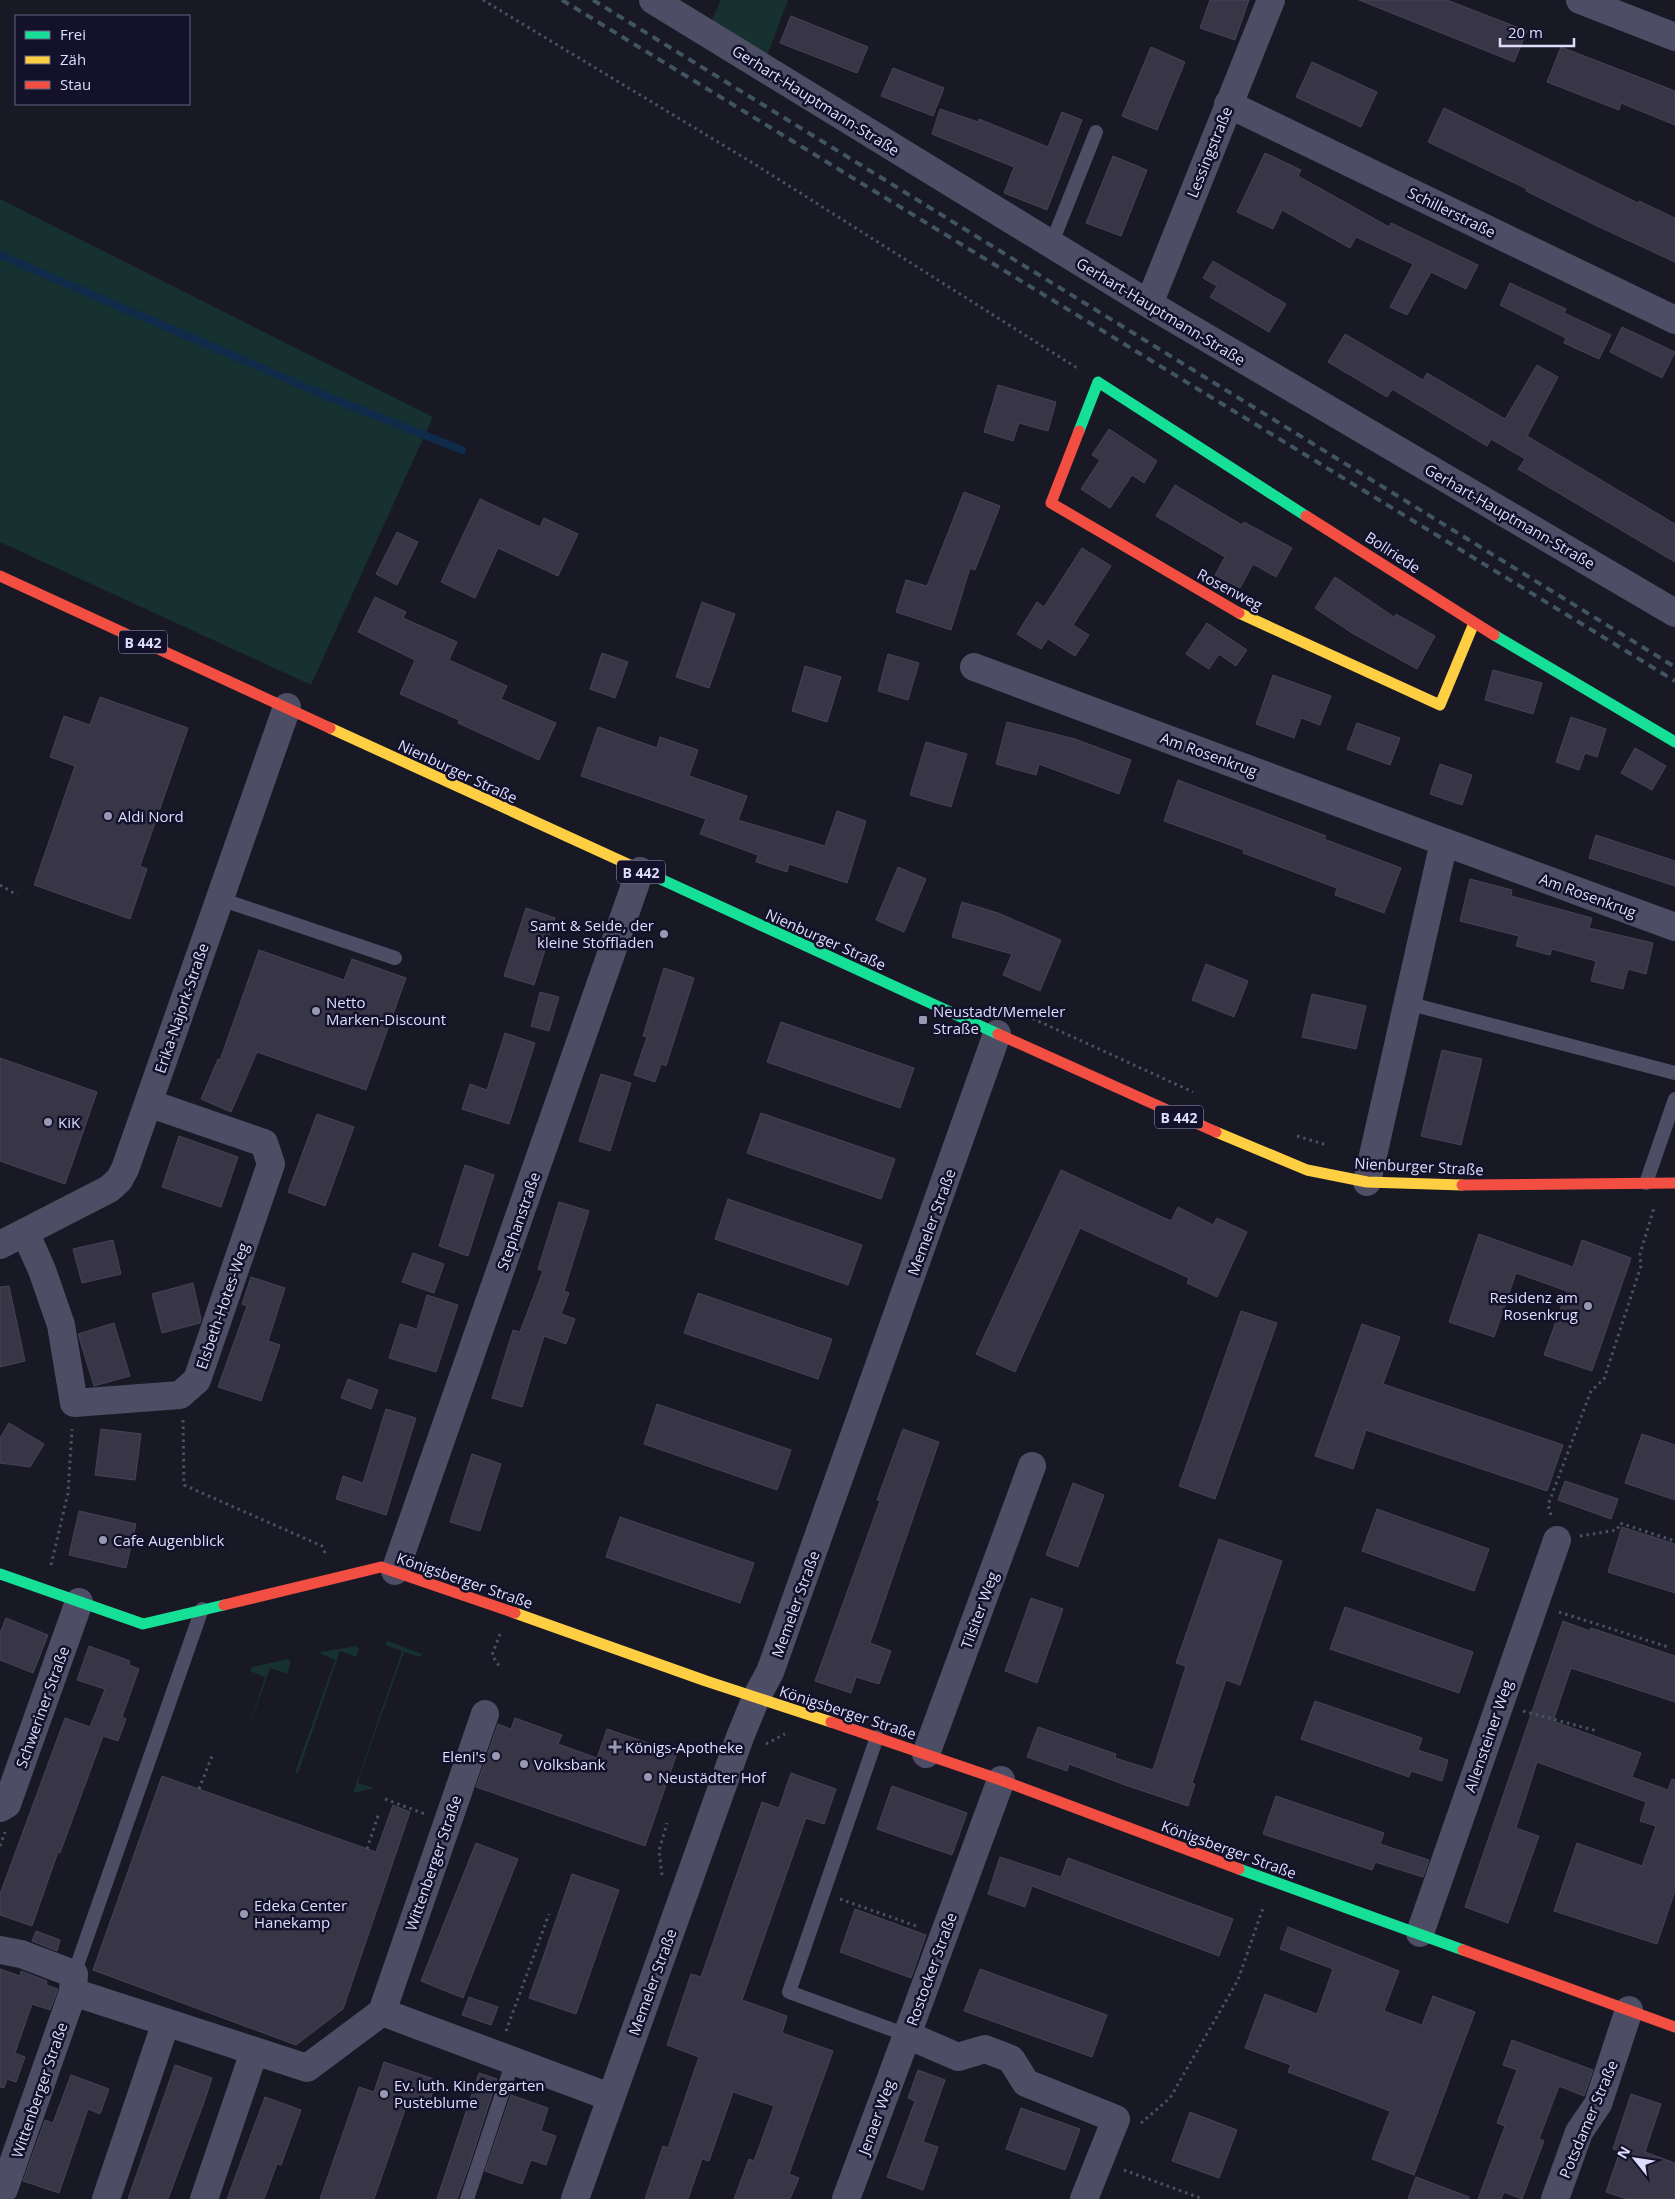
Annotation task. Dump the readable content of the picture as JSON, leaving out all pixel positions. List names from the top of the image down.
{
  "streets": {
    "street": [
      "Gerhart-Hauptmann-Straße",
      "Lessingstraße",
      "Schillerstraße",
      "Bollriede",
      "Rosenweg",
      "B 442",
      "Am Rosenkrug",
      "Nienburger Straße",
      "Erika-Najork-Straße",
      "Stephanstraße",
      "Memeler Straße",
      "Elsbeth-Hotes-Weg",
      "Königsberger Straße",
      "Tilsiter Weg",
      "Schweriner Straße",
      "Allensteiner Weg",
      "Wittenberger Straße",
      "Rostocker Straße",
      "Jenaer Weg",
      "Potsdamer Straße"
    ]
  },
  "crossings": [
    ["Gerhart-Hauptmann-Straße", "Lessingstraße"],
    ["Lessingstraße", "Schillerstraße"],
    ["Bollriede", "Rosenweg"],
    ["Nienburger Straße", "Erika-Najork-Straße"],
    ["Nienburger Straße", "Stephanstraße"],
    ["Nienburger Straße", "Memeler Straße"],
    ["Erika-Najork-Straße", "Elsbeth-Hotes-Weg"],
    ["Stephanstraße", "Königsberger Straße"],
    ["Memeler Straße", "Königsberger Straße"],
    ["Königsberger Straße", "Tilsiter Weg"],
    ["Königsberger Straße", "Schweriner Straße"],
    ["Königsberger Straße", "Allensteiner Weg"],
    ["Königsberger Straße", "Rostocker Straße"],
    ["Königsberger Straße", "Potsdamer Straße"],
    ["Rostocker Straße", "Jenaer Weg"]
  ],
  "places": {
    "other": [
      "Aldi Nord",
      "Samt & Seide, der kleine Stoffladen",
      "Netto Marken-Discount",
      "KiK",
      "Residenz am Rosenkrug",
      "Cafe Augenblick",
      "Eleni's",
      "Volksbank",
      "Neustädter Hof",
      "Edeka Center Hanekamp",
      "Ev. luth. Kindergarten Pusteblume"
    ],
    "transit": ["Neustadt/Memeler Straße"],
    "health": ["Königs-Apotheke"]
  },
  "legend": ["Frei", "Zäh", "Stau"],
  "scale_bar": "20 m",
  "north": "top left"
}
